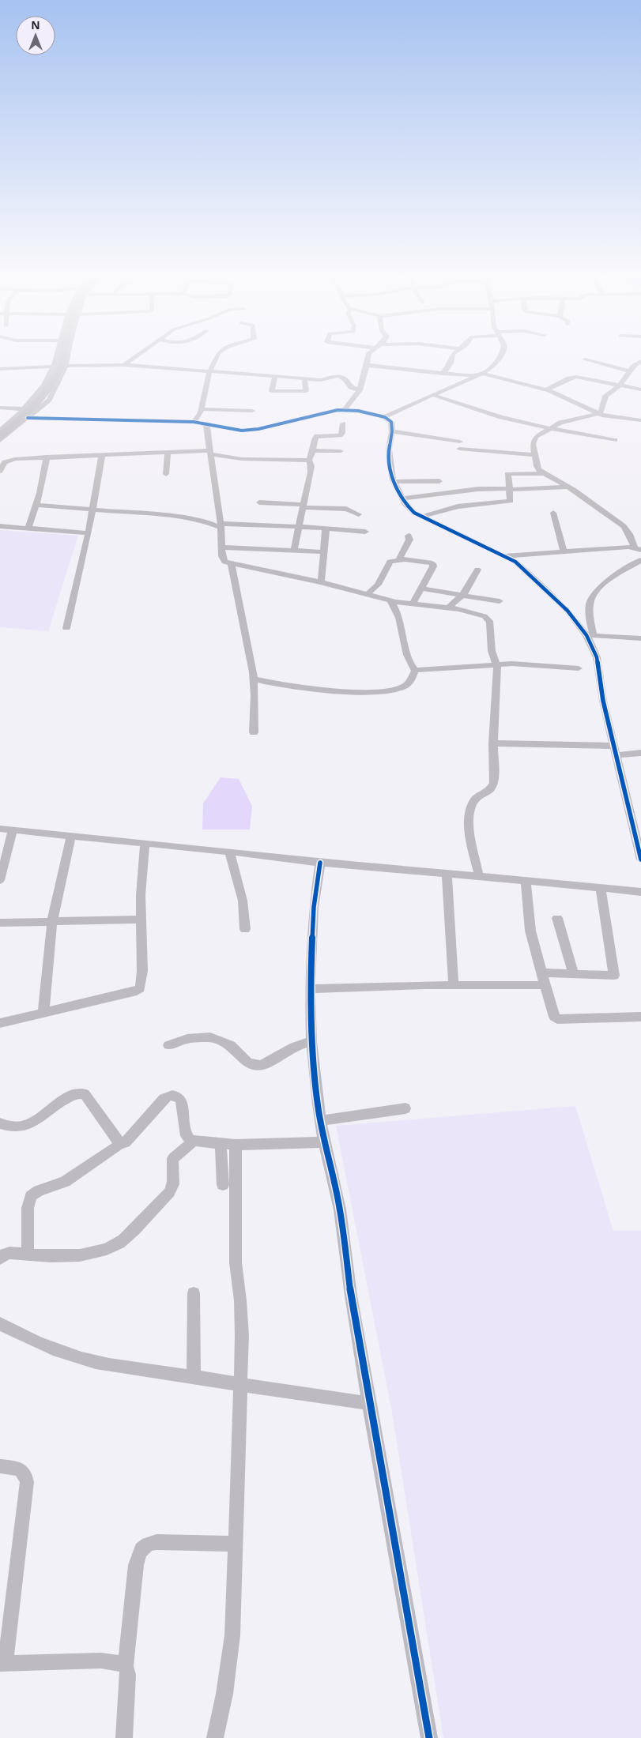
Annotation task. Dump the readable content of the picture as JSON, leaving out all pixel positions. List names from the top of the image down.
{
  "north": "top"
}
